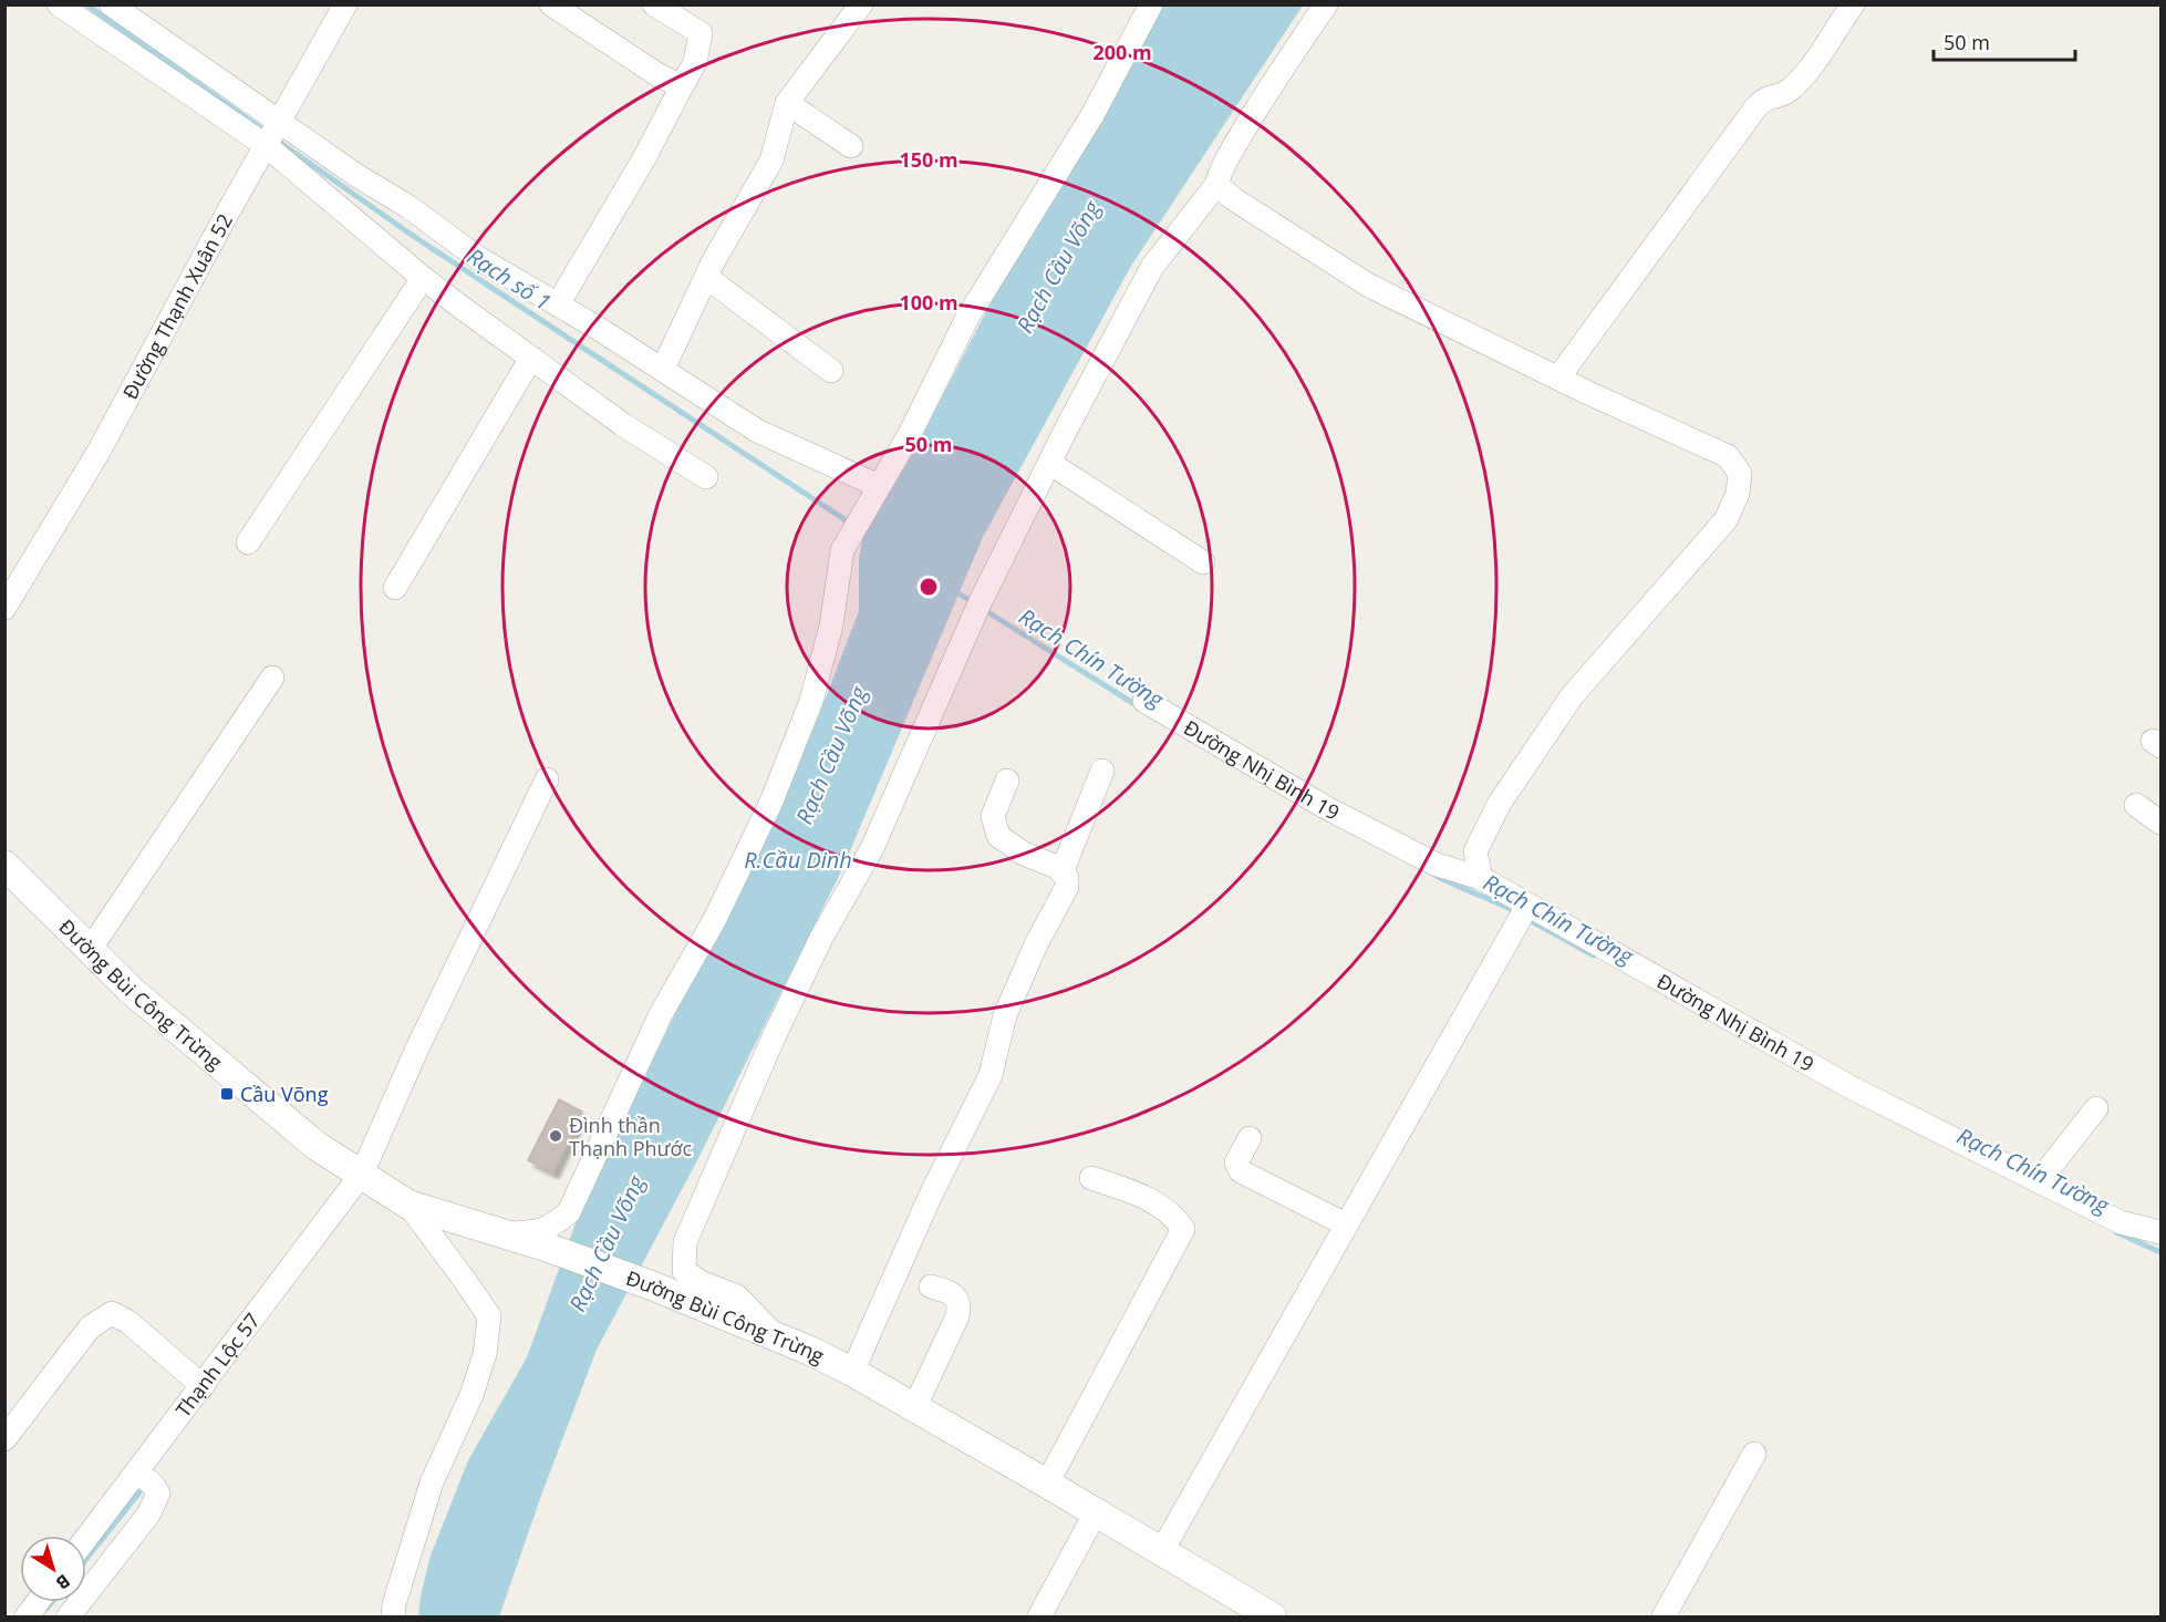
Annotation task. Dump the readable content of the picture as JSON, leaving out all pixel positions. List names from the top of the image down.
{
  "streets": {
    "street": [
      "Đường Thạnh Xuân 52",
      "Đường Nhị Bình 19",
      "Đường Bùi Công Trừng",
      "Thạnh Lộc 57"
    ]
  },
  "crossings": [
    ["Đường Bùi Công Trừng", "Thạnh Lộc 57"]
  ],
  "water": [
    "Rạch Cầu Võng",
    "Rạch số 1",
    "Rạch Chín Tường",
    "R.Cầu Dinh"
  ],
  "places": {
    "transit": ["Cầu Võng"],
    "other": ["Đình thần Thạnh Phước"]
  },
  "scale_bar": "50 m",
  "north": "bottom right",
  "rings": [
    "200 m",
    "150 m",
    "100 m",
    "50 m"
  ]
}
